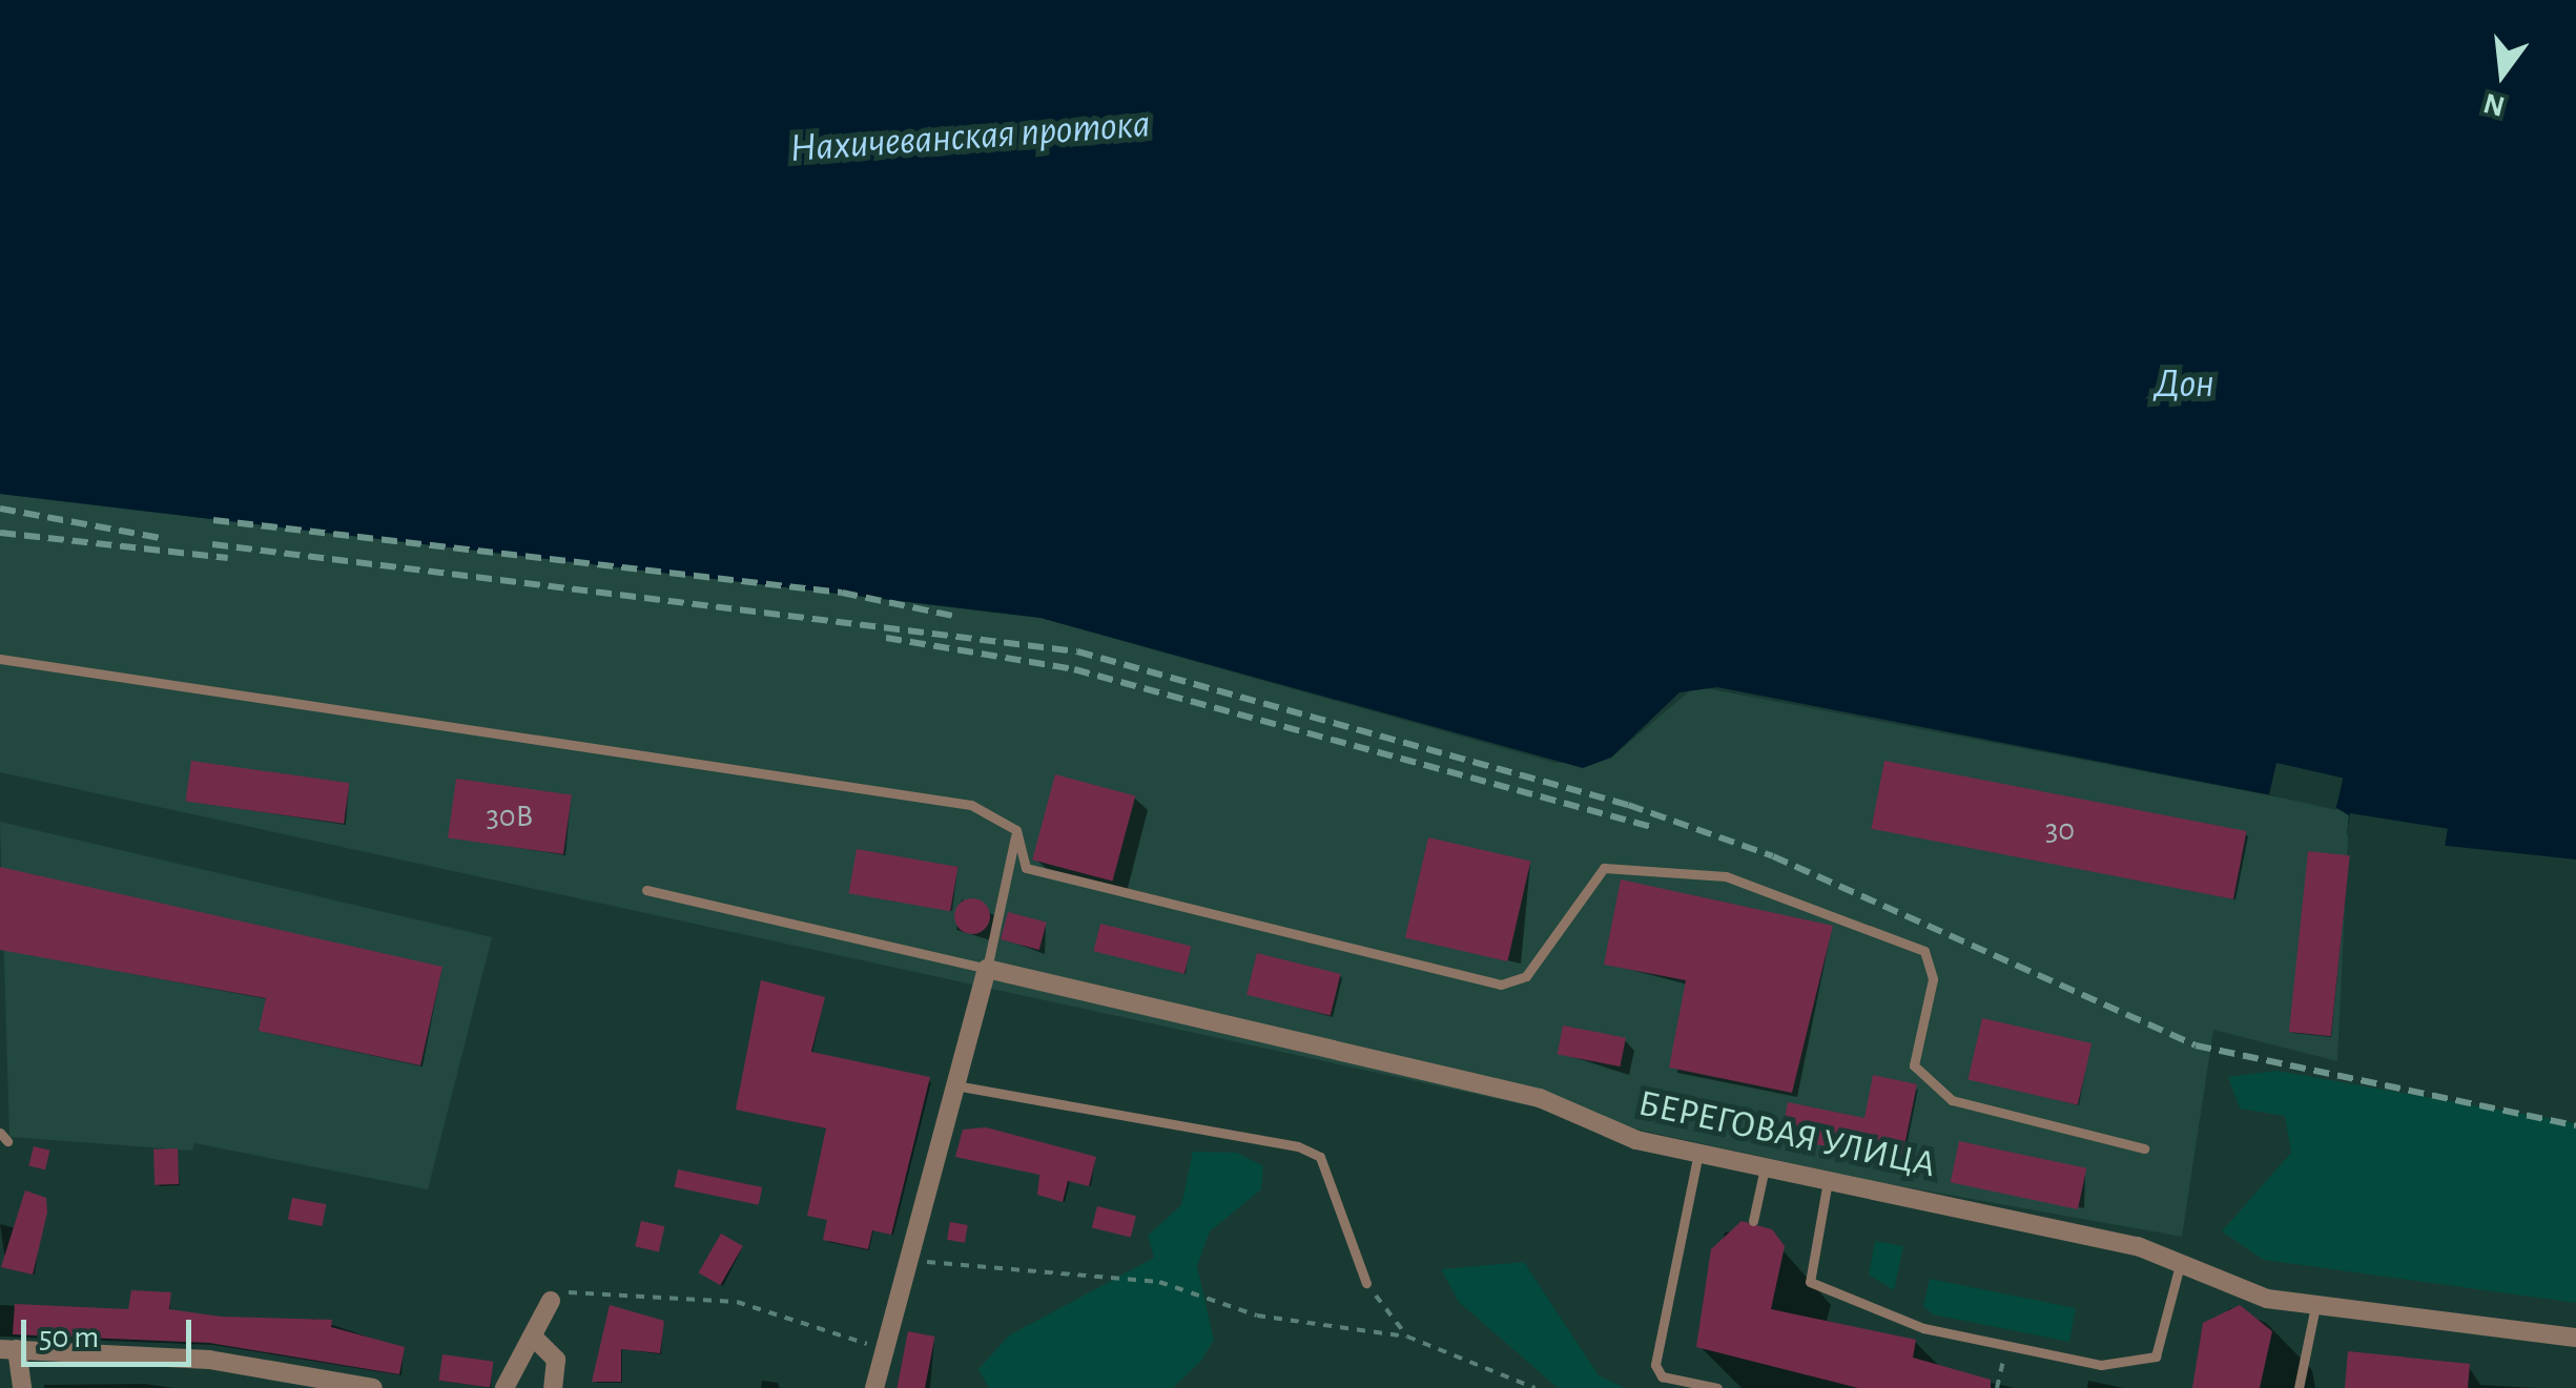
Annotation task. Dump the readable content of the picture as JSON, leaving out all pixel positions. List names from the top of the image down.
{
  "streets": {
    "street": ["БЕРЕГОВАЯ УЛИЦА"]
  },
  "water": ["Нахичеванская протока", "Дон"],
  "house_numbers": ["30В", "30"],
  "scale_bar": "50 m",
  "north": "bottom"
}
